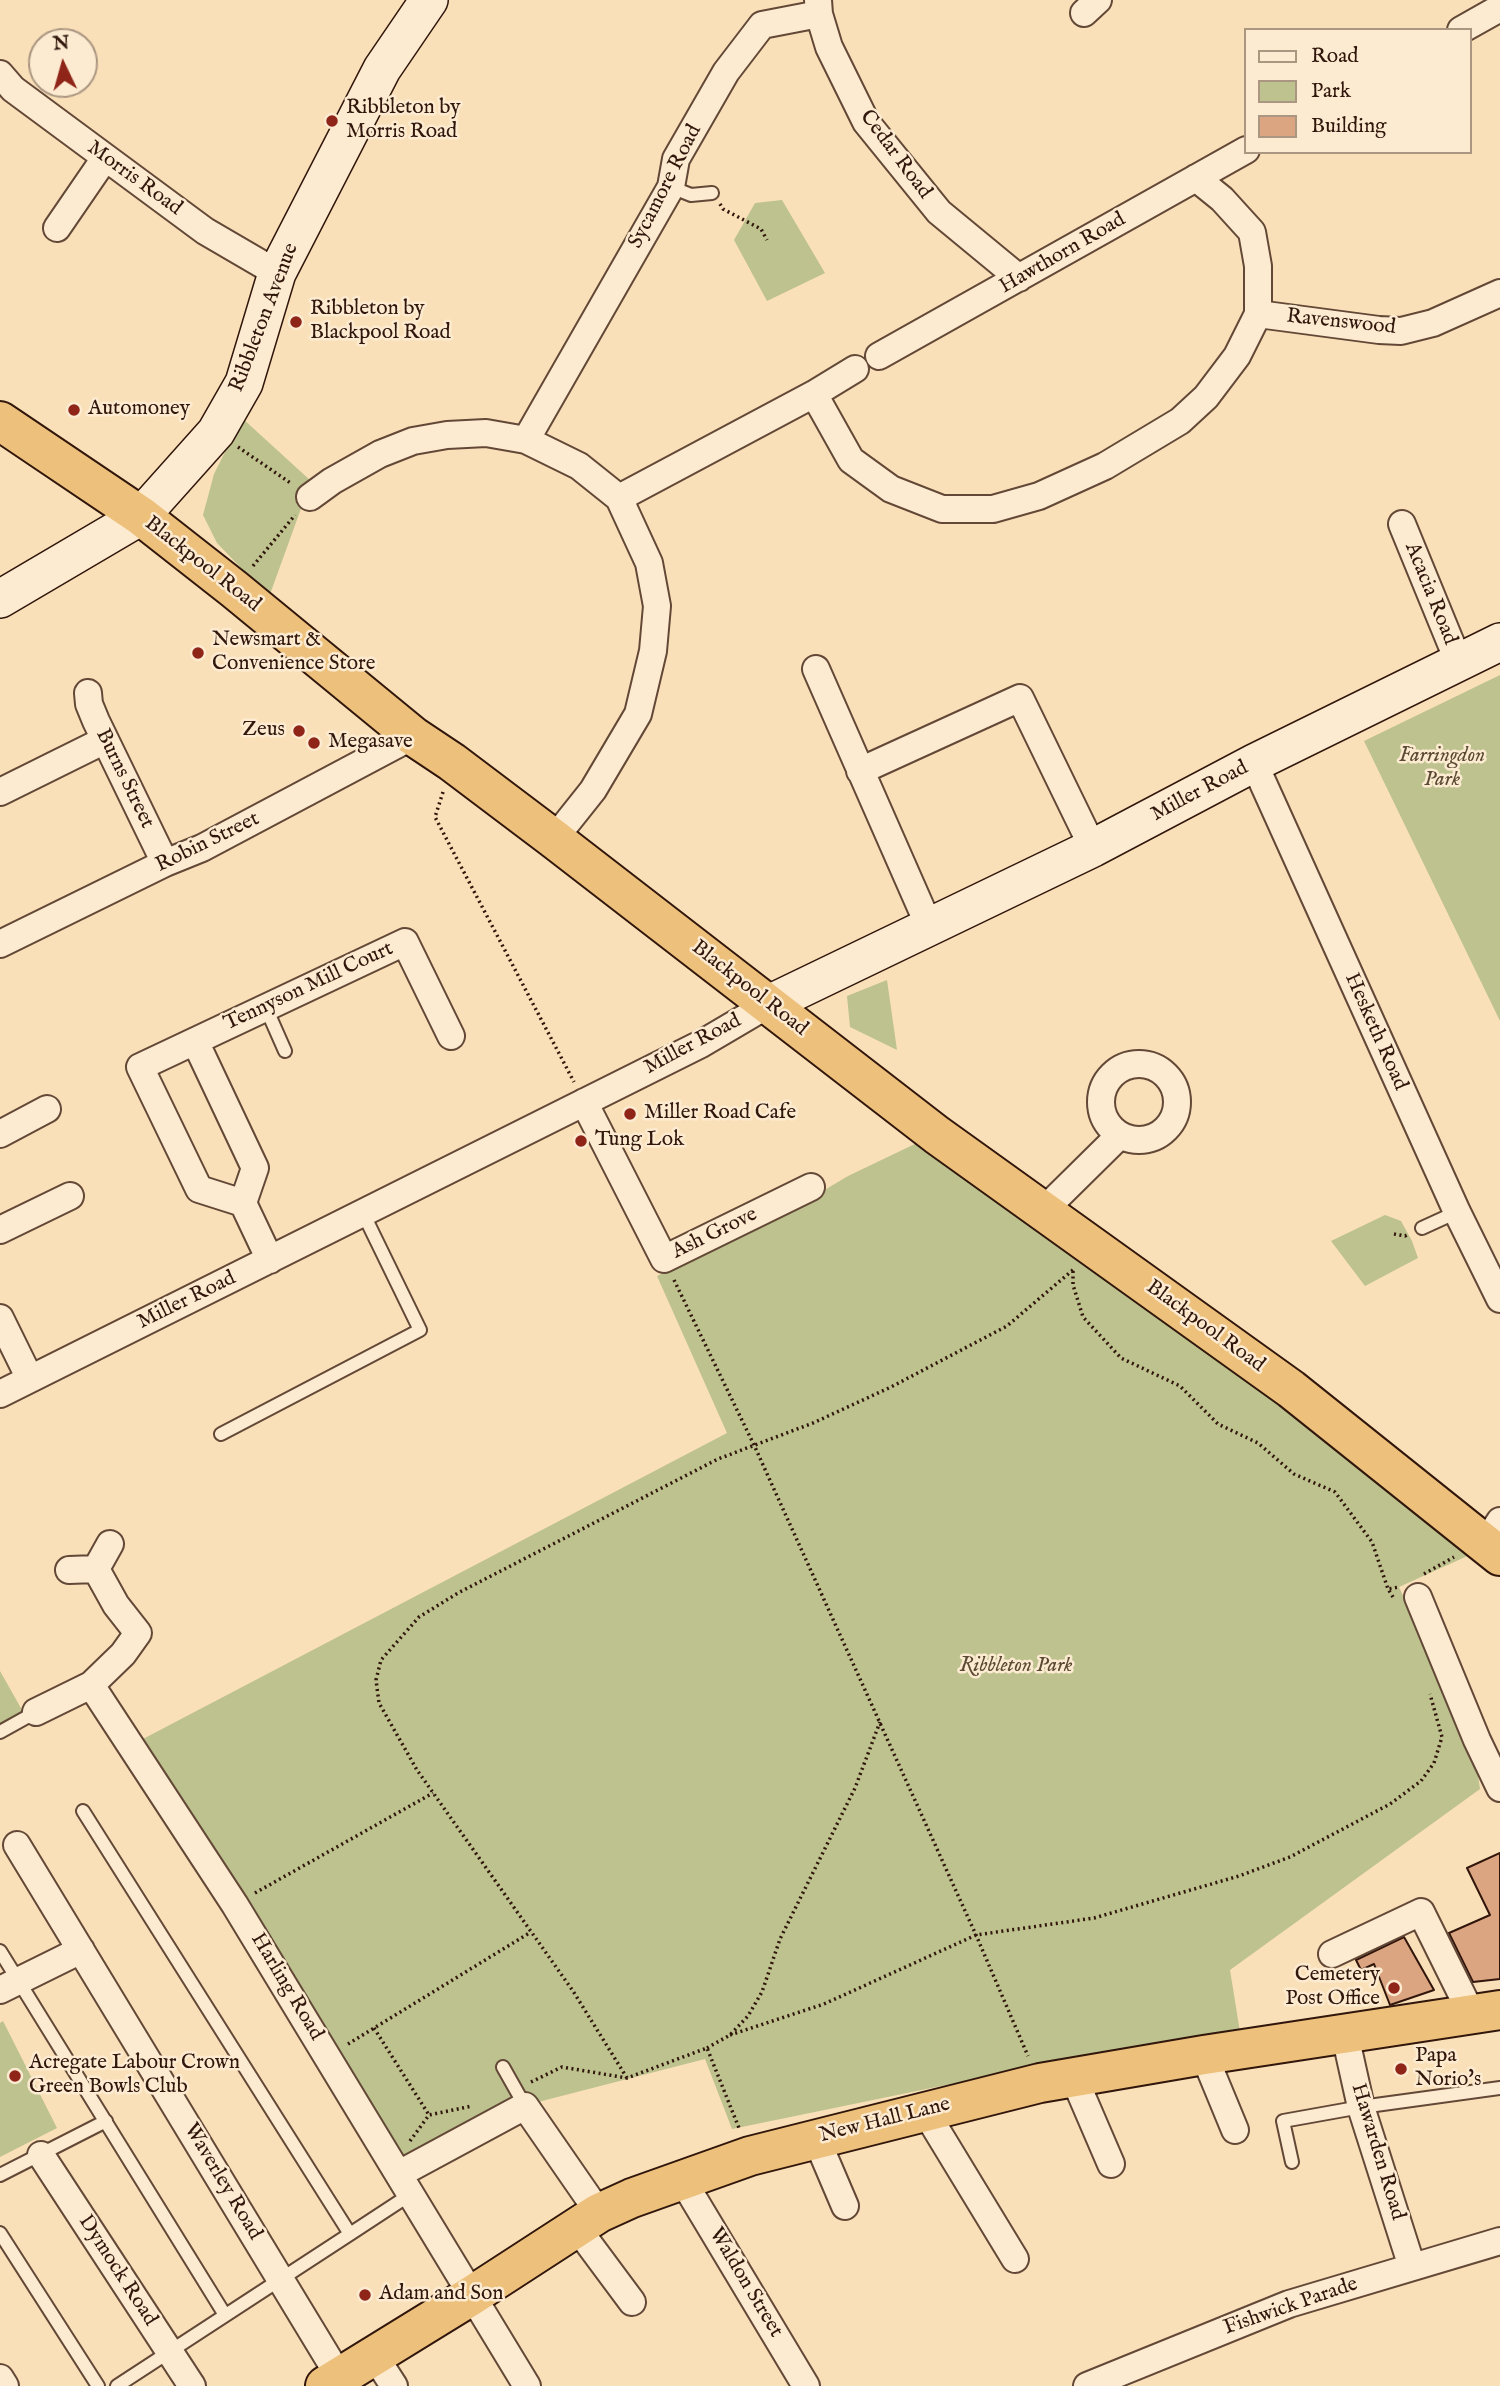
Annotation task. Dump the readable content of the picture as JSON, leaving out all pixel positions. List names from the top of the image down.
{
  "streets": {
    "highway": ["Blackpool Road", "New Hall Lane"],
    "street": [
      "Cedar Road",
      "Morris Road",
      "Sycamore Road",
      "Hawthorn Road",
      "Ribbleton Avenue",
      "Ravenswood",
      "Acacia Road",
      "Burns Street",
      "Miller Road",
      "Robin Street",
      "Tennyson Mill Court",
      "Hesketh Road",
      "Ash Grove",
      "Harling Road",
      "Hawarden Road",
      "Waverley Road",
      "Dymock Road",
      "Waldon Street",
      "Fishwick Parade"
    ]
  },
  "crossings": [
    ["Cedar Road", "Sycamore Road"],
    ["Cedar Road", "Hawthorn Road"],
    ["Morris Road", "Ribbleton Avenue"],
    ["Ribbleton Avenue", "Blackpool Road"],
    ["Blackpool Road", "Miller Road"],
    ["Blackpool Road", "Robin Street"],
    ["Acacia Road", "Miller Road"],
    ["Burns Street", "Robin Street"],
    ["Miller Road", "Hesketh Road"],
    ["Miller Road", "Ash Grove"],
    ["Harling Road", "New Hall Lane"],
    ["New Hall Lane", "Hawarden Road"],
    ["New Hall Lane", "Waverley Road"],
    ["New Hall Lane", "Waldon Street"],
    ["Hawarden Road", "Fishwick Parade"]
  ],
  "parks": ["Farringdon Park", "Ribbleton Park"],
  "places": [
    "Ribbleton by Morris Road",
    "Ribbleton by Blackpool Road",
    "Automoney",
    "Newsmart & Convenience Store",
    "Zeus",
    "Megasave",
    "Miller Road Cafe",
    "Tung Lok",
    "Cemetery Post Office",
    "Papa Norio's",
    "Acregate Labour Crown Green Bowls Club",
    "Adam and Son"
  ],
  "legend": ["Road", "Park", "Building"],
  "north": "top"
}
